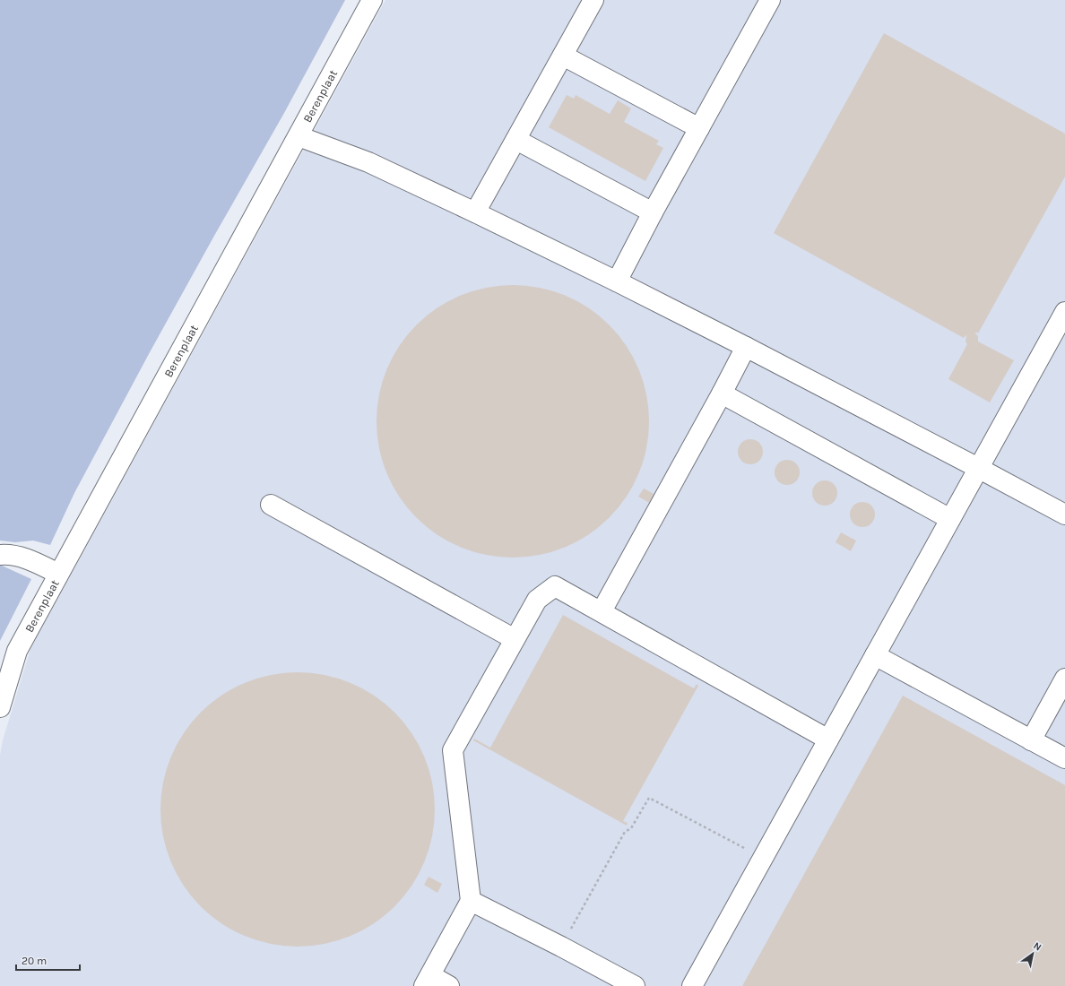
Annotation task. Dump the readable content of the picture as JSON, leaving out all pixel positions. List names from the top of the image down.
{
  "streets": {
    "street": ["Berenplaat"]
  },
  "scale_bar": "20 m",
  "north": "top right"
}
